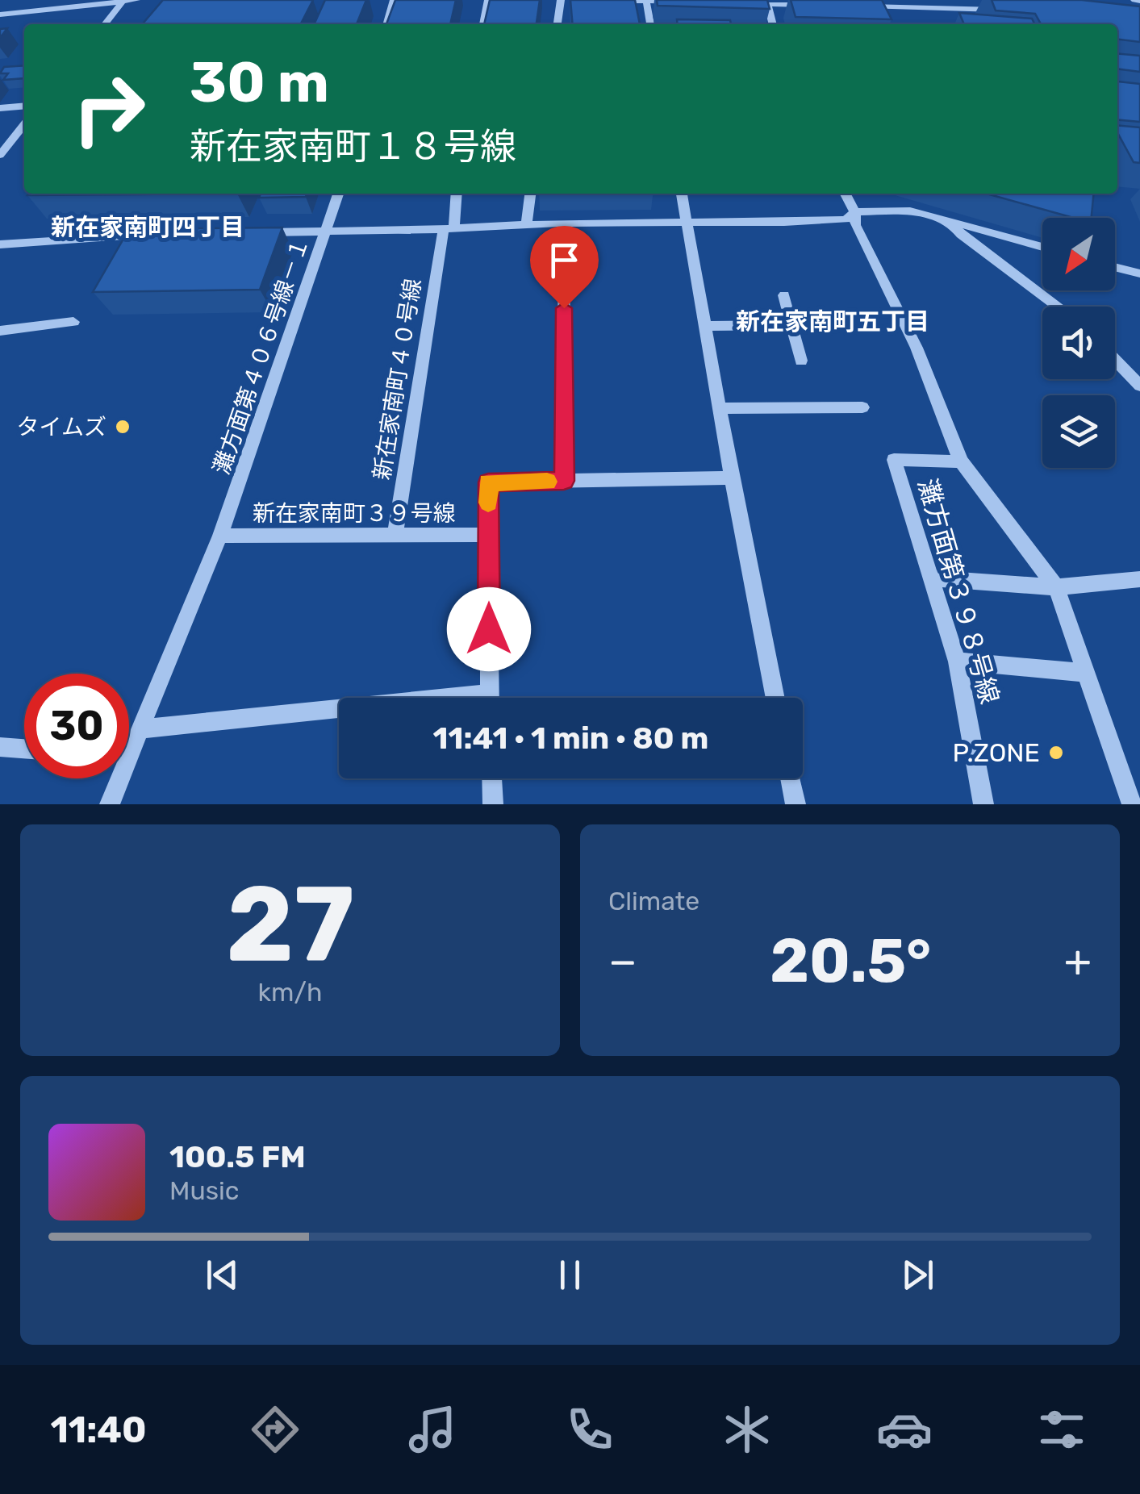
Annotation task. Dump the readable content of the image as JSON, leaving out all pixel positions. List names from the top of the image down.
{
  "streets": {
    "street": [
      "灘方面第４０６号線－１",
      "新在家南町４０号線",
      "新在家南町３９号線",
      "灘方面第３９８号線"
    ]
  },
  "crossings": [
    ["灘方面第４０６号線－１", "新在家南町３９号線"],
    ["新在家南町４０号線", "新在家南町３９号線"]
  ],
  "districts": ["新在家南町四丁目", "新在家南町五丁目"],
  "places": ["タイムズ", "P.ZONE"],
  "north": "bottom left",
  "page": {
    "turn": ["30 m", "新在家南町１８号線"],
    "limit": "30",
    "trip": "11:41 · 1 min · 80 m",
    "tile": [
      ["27", "km/h"],
      "Climate"
    ],
    "heat": ["−", "20.5°", "+"],
    "song": ["100.5 FM", "Music"],
    "tabs": "11:40"
  }
}
